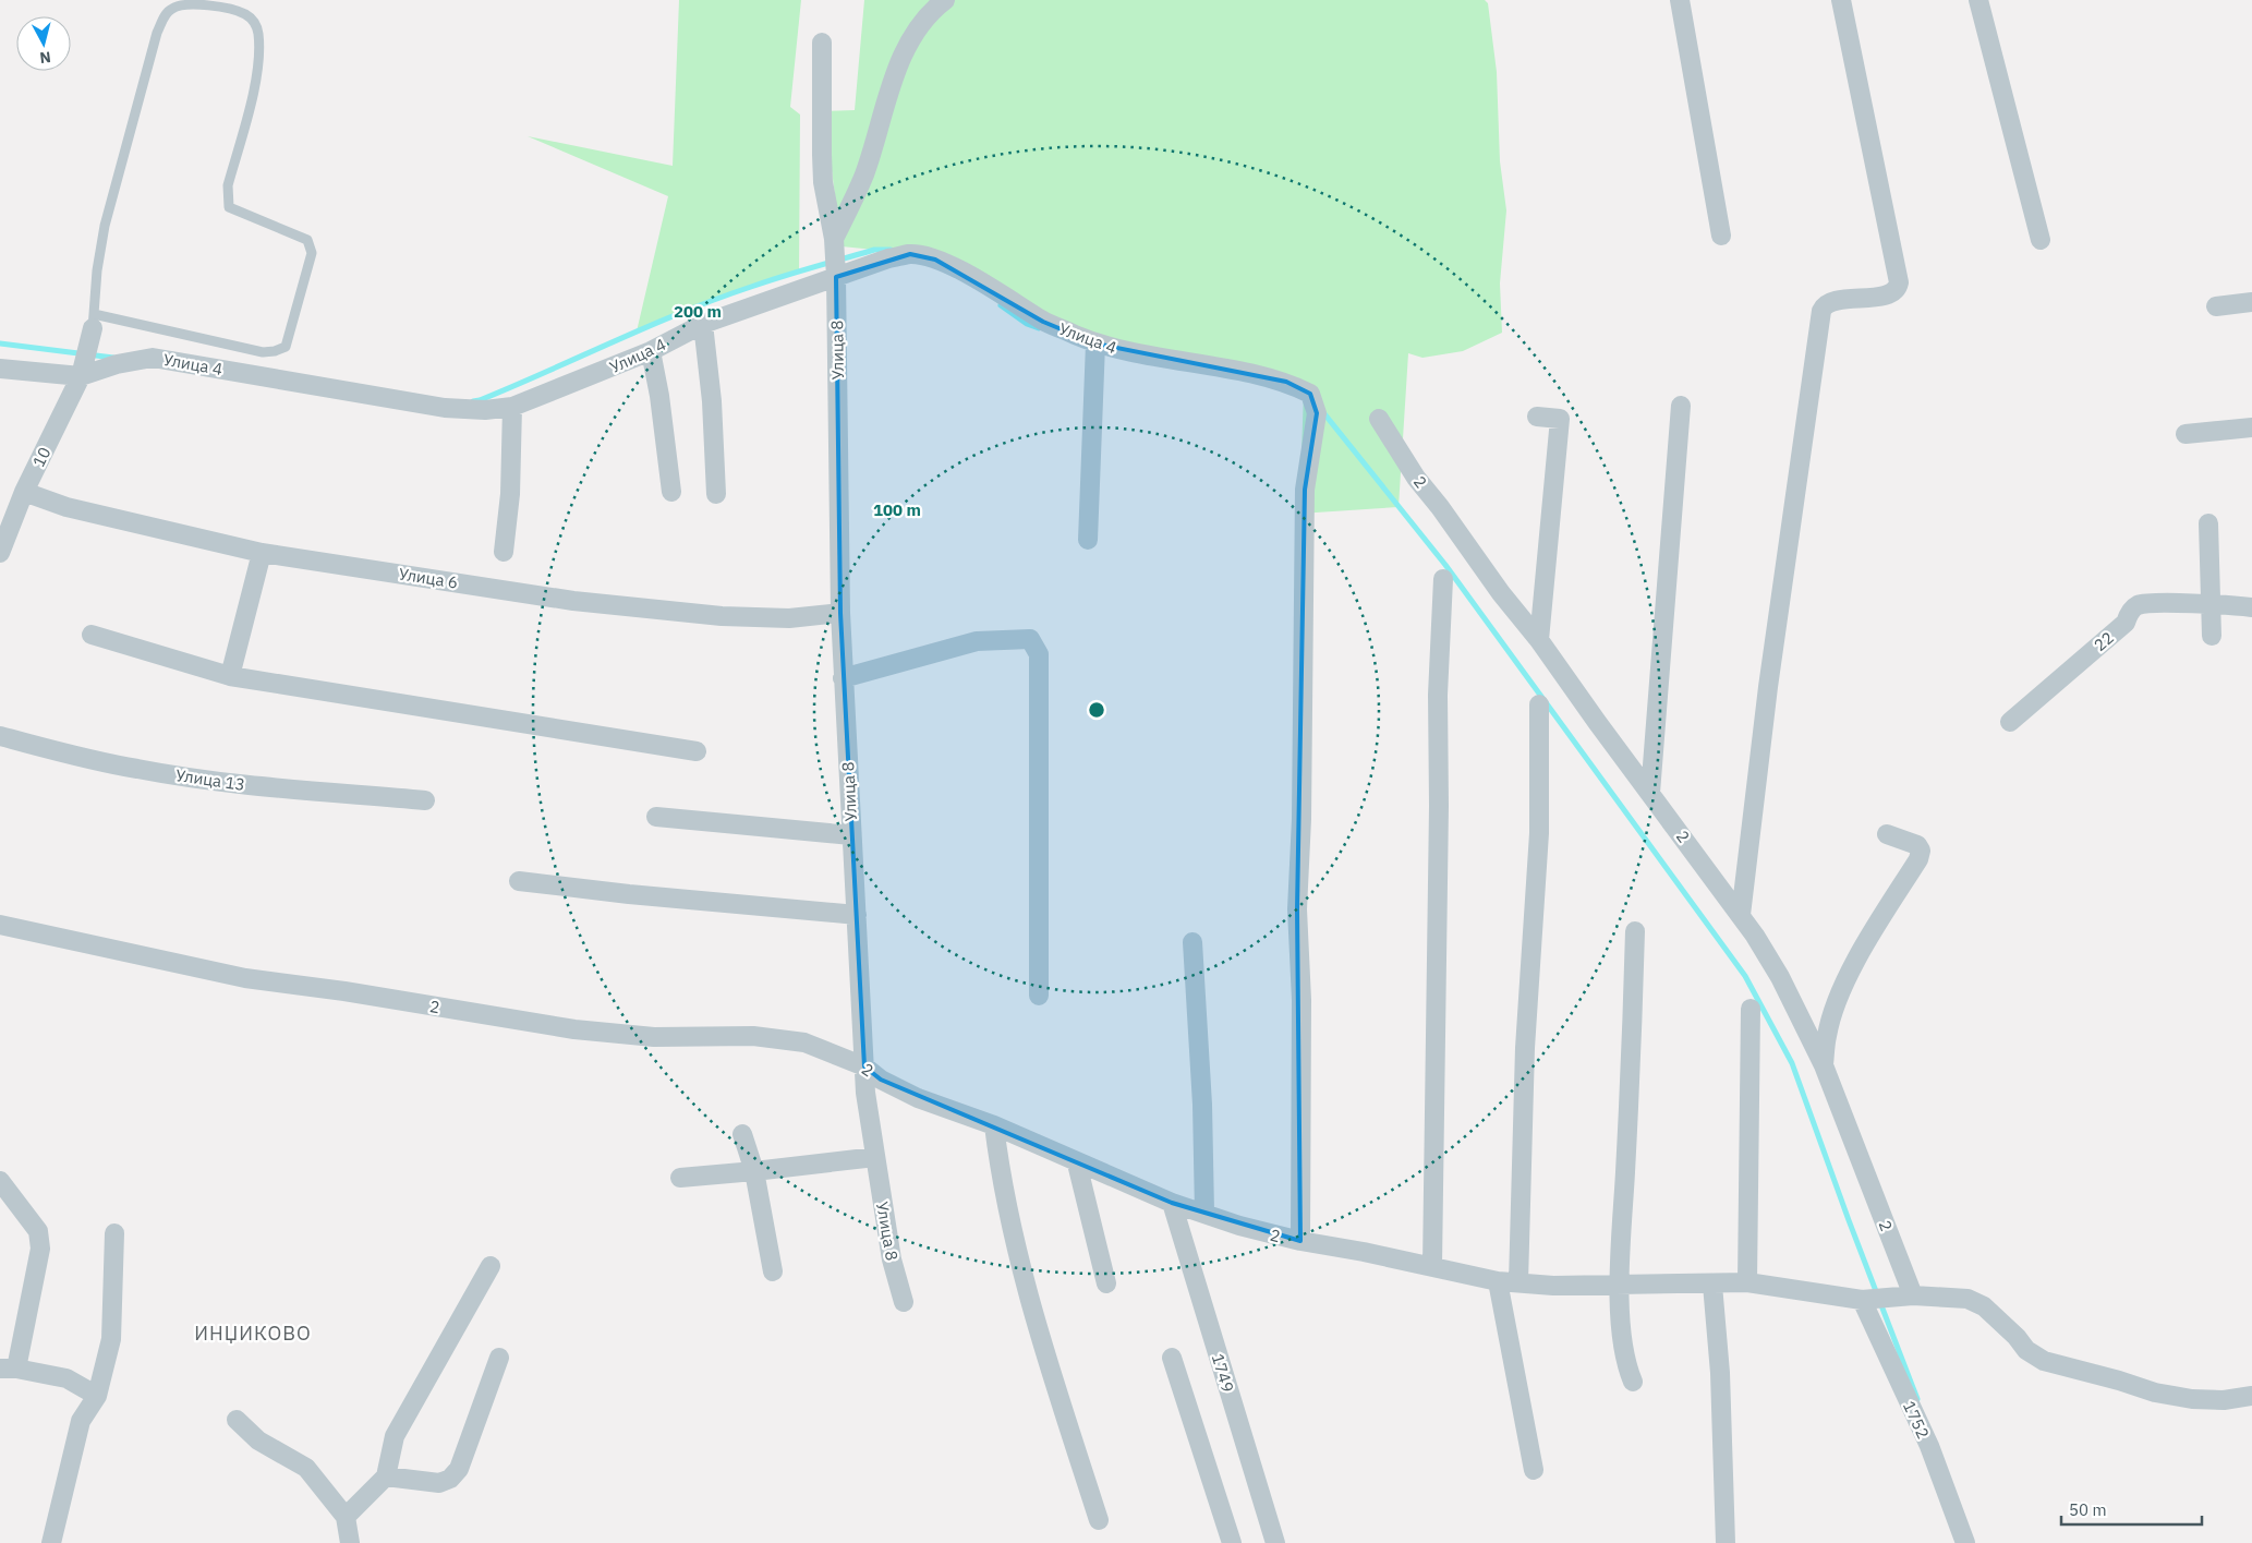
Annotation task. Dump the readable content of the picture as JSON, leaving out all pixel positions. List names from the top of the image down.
{
  "streets": {
    "street": [
      "Улица 4",
      "Улица 8",
      "10",
      "2",
      "Улица 6",
      "22",
      "Улица 13",
      "1749",
      "1752"
    ]
  },
  "crossings": [
    ["Улица 4", "Улица 8"],
    ["Улица 4", "10"],
    ["Улица 4", "2"],
    ["Улица 8", "2"],
    ["Улица 8", "Улица 6"],
    ["10", "Улица 6"],
    ["2", "1749"],
    ["2", "1752"]
  ],
  "districts": ["ИНЏИКОВО"],
  "scale_bar": "50 m",
  "north": "bottom",
  "rings": ["200 m", "100 m"]
}
